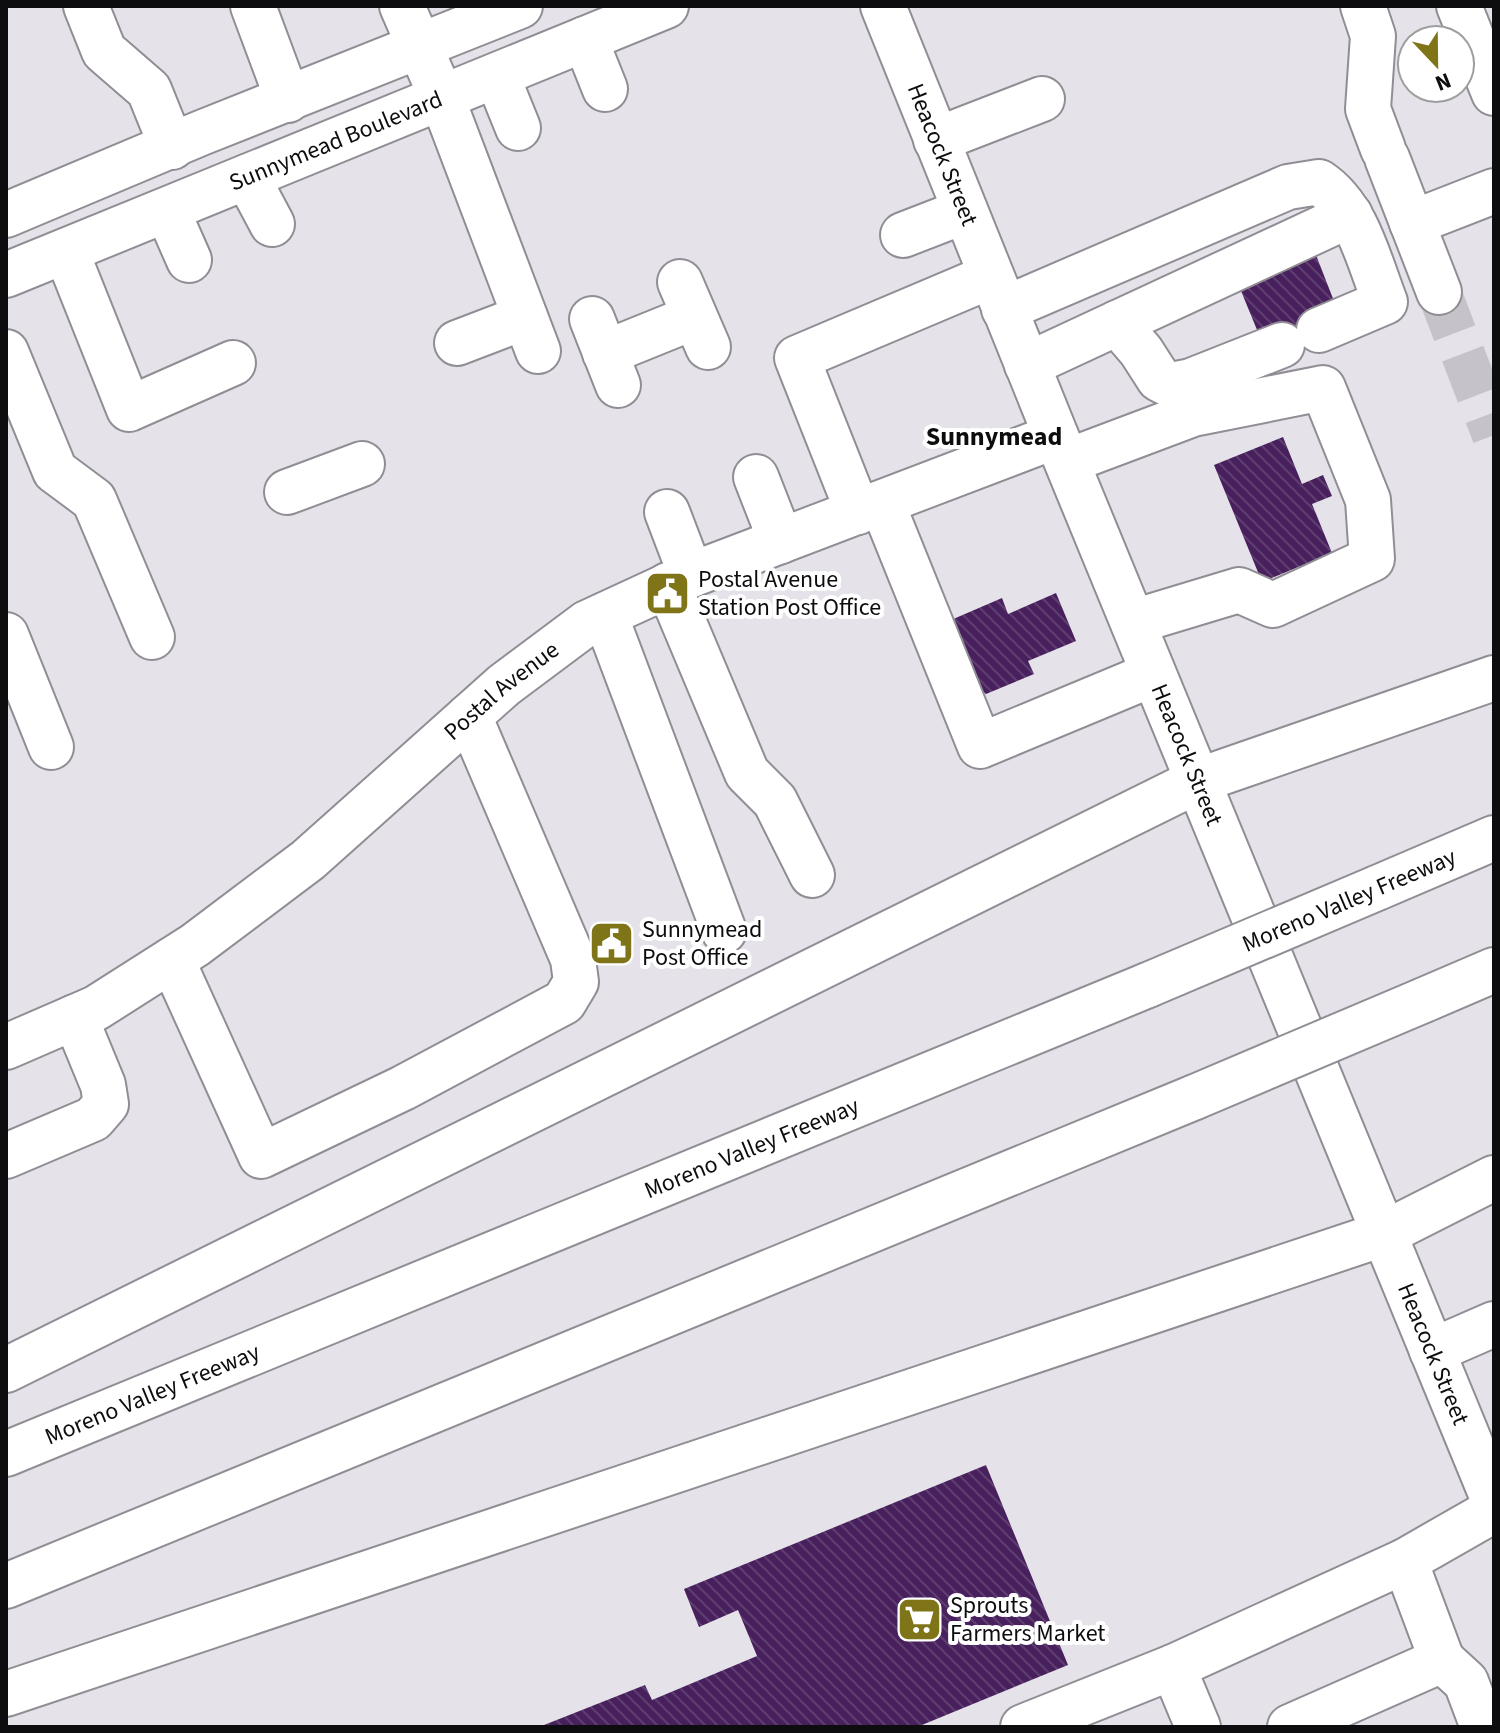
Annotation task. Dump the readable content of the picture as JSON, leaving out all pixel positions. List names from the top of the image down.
{
  "streets": {
    "main road": [
      "Sunnymead Boulevard",
      "Heacock Street",
      "Postal Avenue",
      "Moreno Valley Freeway"
    ]
  },
  "crossings": [
    ["Heacock Street", "Postal Avenue"]
  ],
  "districts": ["Sunnymead"],
  "places": {
    "public building": ["Postal Avenue Station Post Office", "Sunnymead Post Office"],
    "supermarket": ["Sprouts Farmers Market"]
  },
  "north": "bottom"
}
